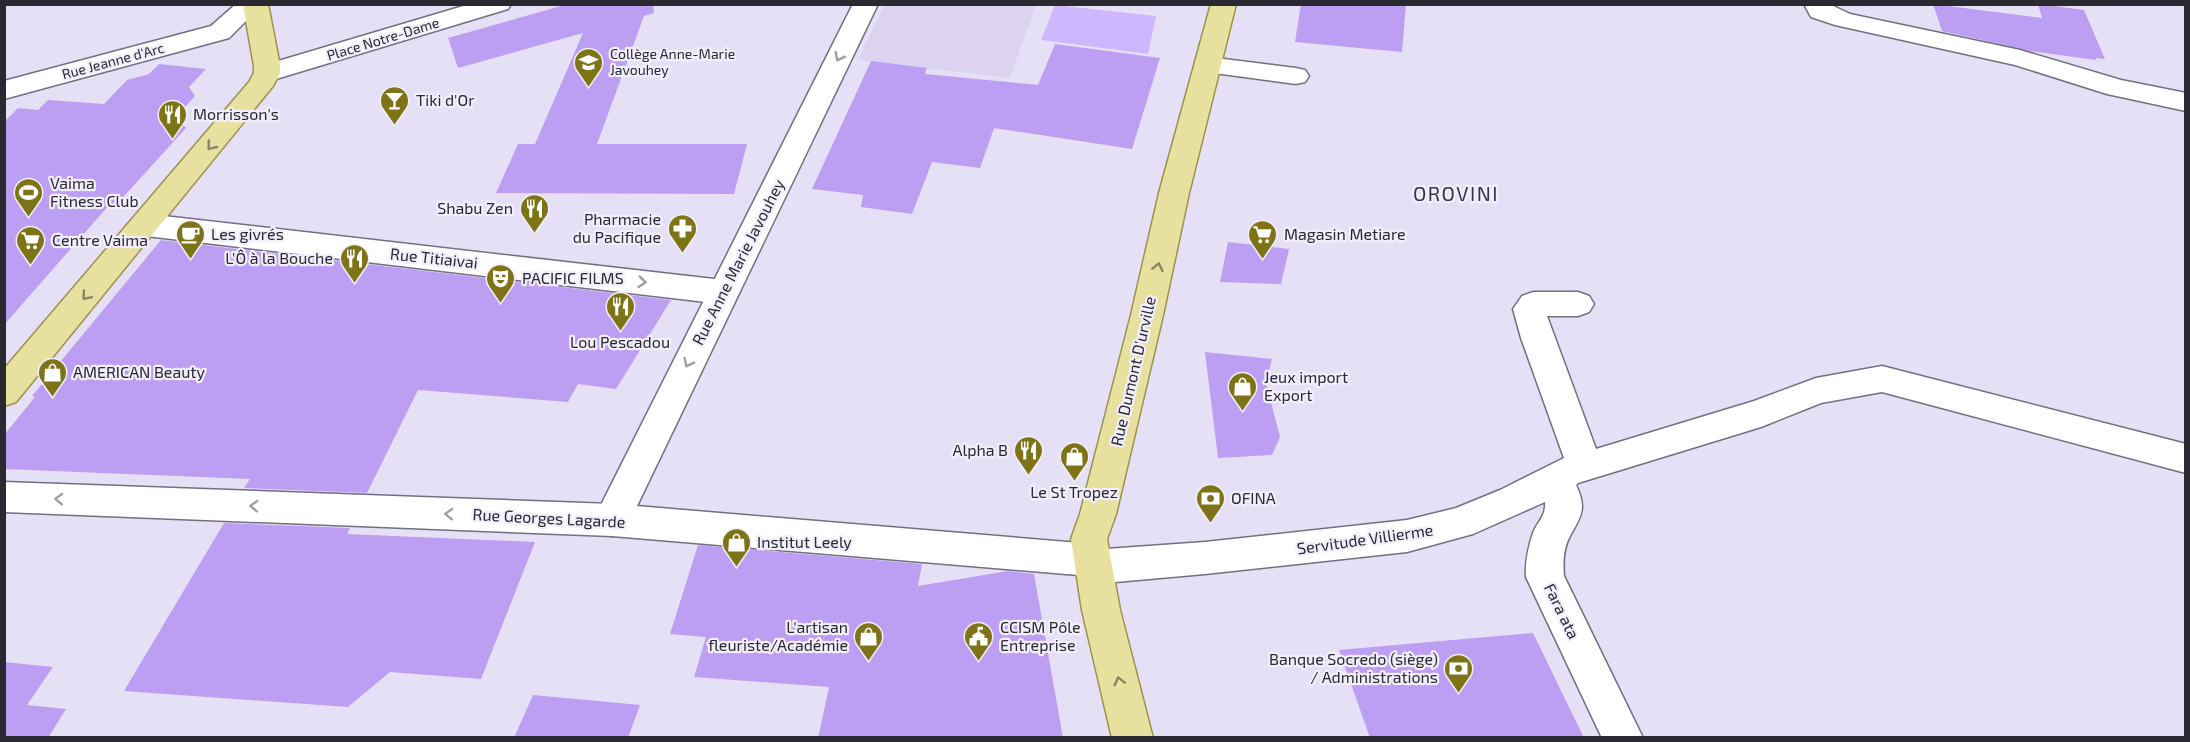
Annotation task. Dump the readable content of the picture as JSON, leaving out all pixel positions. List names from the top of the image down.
{
  "streets": {
    "main road": ["Rue Dumont D'urville"],
    "street": [
      "Place Notre-Dame",
      "Rue Jeanne d'Arc",
      "Rue Titiaivai",
      "Rue Anne Marie Javouhey",
      "Rue Georges Lagarde",
      "Servitude Villierme",
      "Fara ata"
    ]
  },
  "crossings": [
    ["Place Notre-Dame", "Rue Jeanne d'Arc"],
    ["Rue Titiaivai", "Rue Anne Marie Javouhey"],
    ["Rue Anne Marie Javouhey", "Rue Georges Lagarde"],
    ["Rue Dumont D'urville", "Rue Georges Lagarde"],
    ["Rue Dumont D'urville", "Servitude Villierme"],
    ["Rue Georges Lagarde", "Servitude Villierme"],
    ["Servitude Villierme", "Fara ata"]
  ],
  "one_way": [
    "Rue Titiaivai",
    "Rue Anne Marie Javouhey",
    "Rue Dumont D'urville",
    "Rue Georges Lagarde"
  ],
  "districts": ["OROVINI"],
  "places": {
    "school or university": ["Collège Anne-Marie Javouhey"],
    "bar": ["Tiki d'Or"],
    "restaurant": [
      "Morrisson's",
      "Shabu Zen",
      "L'Ô à la Bouche",
      "Lou Pescadou",
      "Alpha B"
    ],
    "sports": ["Vaima Fitness Club"],
    "pharmacy": ["Pharmacie du Pacifique"],
    "cafe": ["Les givrés"],
    "supermarket": ["Magasin Metiare", "Centre Vaima"],
    "theatre": ["PACIFIC FILMS"],
    "shop": [
      "AMERICAN Beauty",
      "Jeux import Export",
      "Le St Tropez",
      "Institut Leely",
      "L'artisan fleuriste/Académie"
    ],
    "bank": ["OFINA", "Banque Socredo (siège) / Administrations"],
    "public building": ["CCISM Pôle Entreprise"]
  }
}
